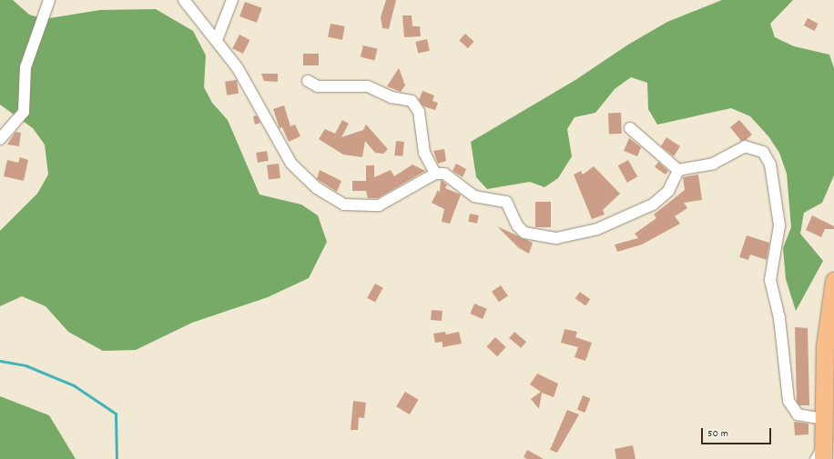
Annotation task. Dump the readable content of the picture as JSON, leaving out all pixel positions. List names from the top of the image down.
{
  "scale_bar": "50 m"
}
